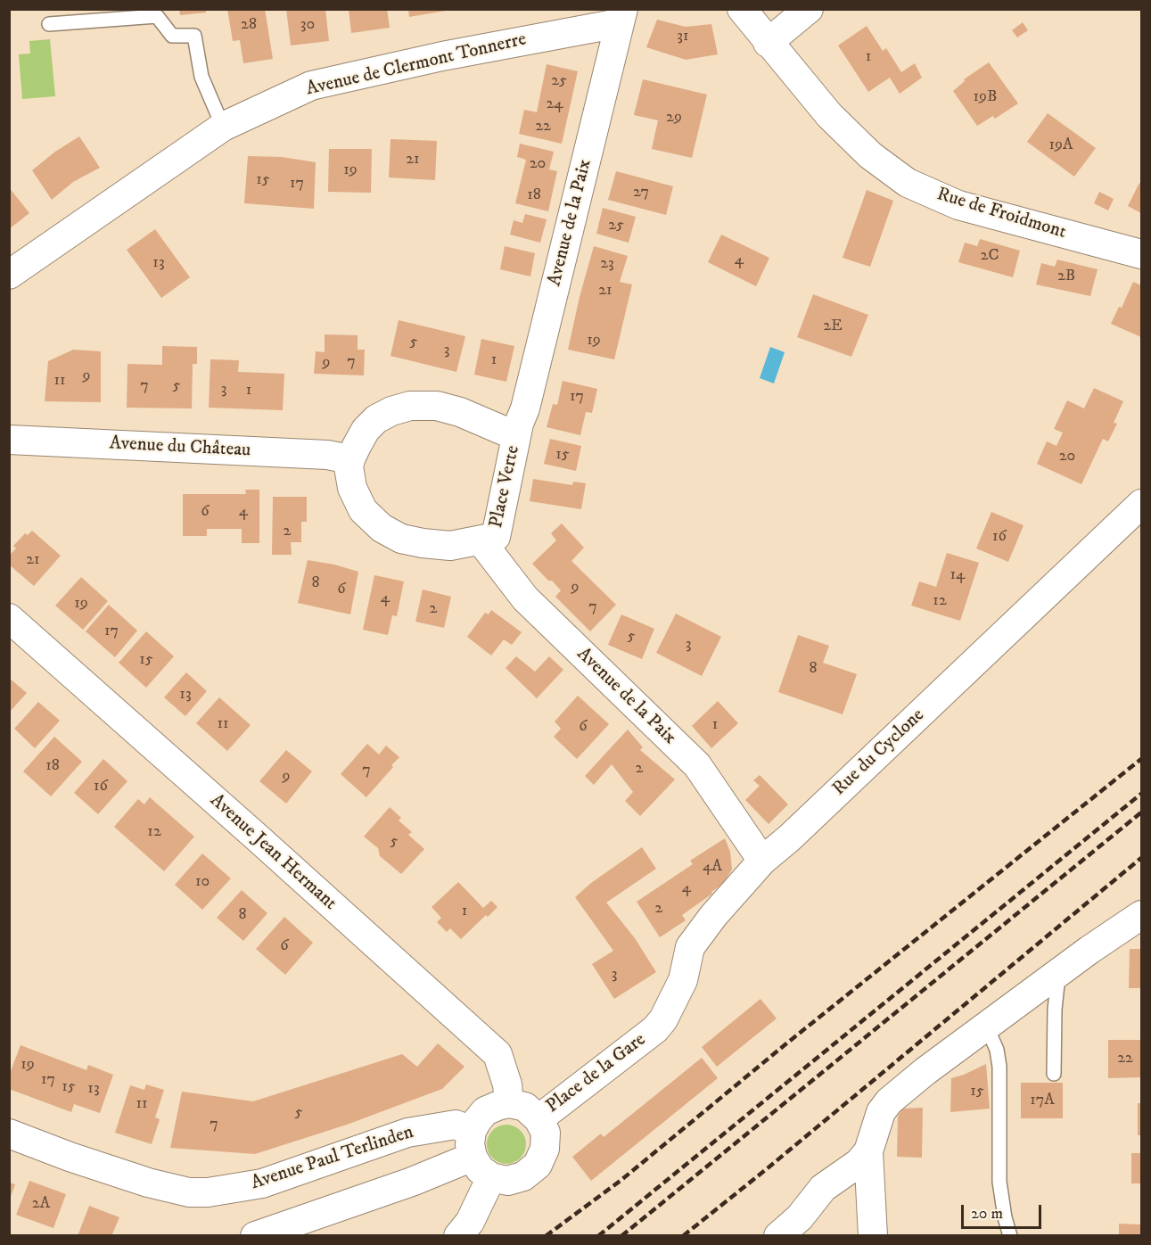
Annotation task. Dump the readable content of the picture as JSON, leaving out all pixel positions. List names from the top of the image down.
{
  "streets": {
    "street": [
      "Avenue de Clermont Tonnerre",
      "Rue de Froidmont",
      "Avenue de la Paix",
      "Avenue du Château",
      "Place Verte",
      "Rue du Cyclone",
      "Avenue Jean Hermant",
      "Place de la Gare",
      "Avenue Paul Terlinden"
    ]
  },
  "crossings": [
    ["Avenue de Clermont Tonnerre", "Avenue de la Paix"],
    ["Avenue de la Paix", "Avenue du Château"],
    ["Avenue de la Paix", "Place Verte"],
    ["Avenue de la Paix", "Rue du Cyclone"],
    ["Avenue du Château", "Place Verte"],
    ["Rue du Cyclone", "Place de la Gare"],
    ["Avenue Jean Hermant", "Place de la Gare"],
    ["Avenue Jean Hermant", "Avenue Paul Terlinden"],
    ["Place de la Gare", "Avenue Paul Terlinden"]
  ],
  "house_numbers": [
    "28",
    "30",
    "31",
    "1",
    "25",
    "19B",
    "24",
    "29",
    "22",
    "19A",
    "21",
    "20",
    "19",
    "15",
    "17",
    "27",
    "18",
    "25",
    "2C",
    "4",
    "13",
    "23",
    "2B",
    "21",
    "2E",
    "19",
    "5",
    "3",
    "1",
    "7",
    "9",
    "9",
    "11",
    "7",
    "5",
    "3",
    "1",
    "17",
    "15",
    "20",
    "6",
    "4",
    "2",
    "16",
    "21",
    "14",
    "8",
    "9",
    "6",
    "4",
    "12",
    "19",
    "7",
    "2",
    "17",
    "5",
    "3",
    "15",
    "8",
    "13",
    "11",
    "1",
    "6",
    "18",
    "2",
    "7",
    "9",
    "16",
    "12",
    "5",
    "4A",
    "10",
    "4",
    "2",
    "1",
    "8",
    "6",
    "3",
    "22",
    "19",
    "17",
    "15",
    "13",
    "15",
    "17A",
    "11",
    "5",
    "7",
    "2A"
  ],
  "scale_bar": "20 m"
}
